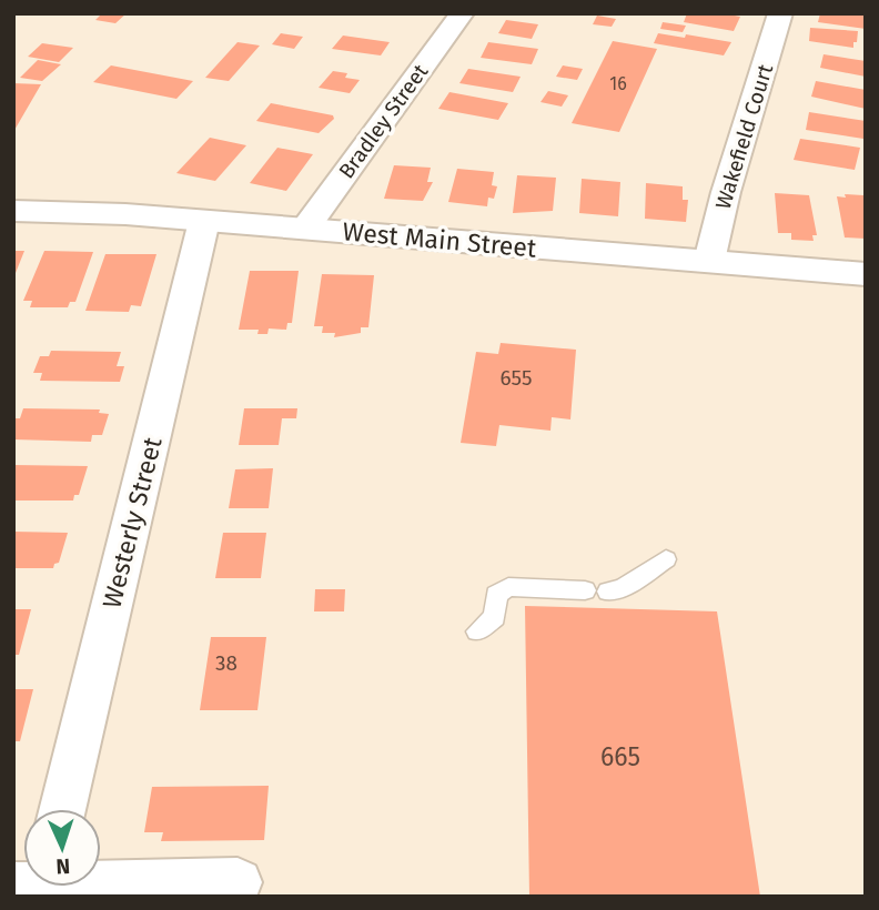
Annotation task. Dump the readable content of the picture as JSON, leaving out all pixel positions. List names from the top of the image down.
{
  "streets": {
    "main road": ["West Main Street"],
    "street": ["Bradley Street", "Wakefield Court", "Westerly Street"]
  },
  "crossings": [
    ["Bradley Street", "West Main Street"],
    ["Wakefield Court", "West Main Street"],
    ["West Main Street", "Westerly Street"]
  ],
  "house_numbers": [
    "16",
    "655",
    "38",
    "665"
  ],
  "north": "bottom"
}
